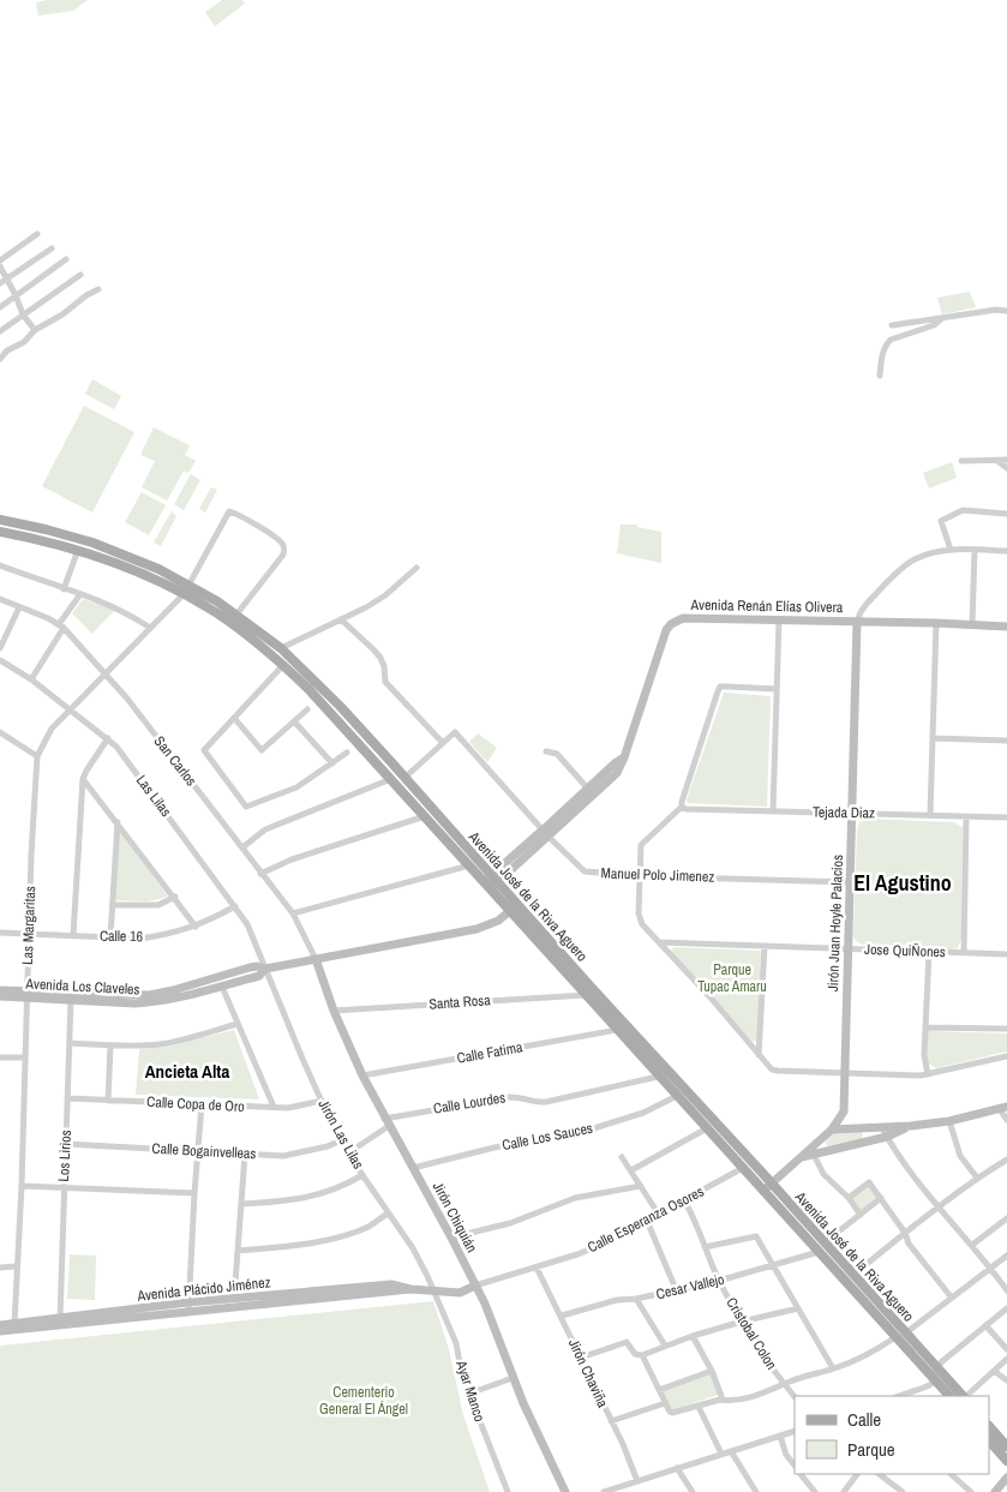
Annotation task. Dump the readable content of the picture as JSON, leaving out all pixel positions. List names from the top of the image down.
{
  "streets": {
    "main road": ["Avenida José de la Riva Aguero"],
    "street": [
      "Avenida Renán Elías Olivera",
      "San Carlos",
      "Las Lilas",
      "Tejada Diaz",
      "Manuel Polo Jimenez",
      "Jirón Juan Hoyle Palacios",
      "Las Margaritas",
      "Calle 16",
      "Jose QuiÑones",
      "Avenida Los Claveles",
      "Santa Rosa",
      "Calle Fatima",
      "Calle Lourdes",
      "Calle Copa de Oro",
      "Jirón Las Lilas",
      "Calle Los Sauces",
      "Calle Bogainvelleas",
      "Los Lirios",
      "Jirón Chiquián",
      "Calle Esperanza Osores",
      "Cesar Vallejo",
      "Avenida Plácido Jiménez",
      "Cristobal Colon",
      "Jirón Chaviña",
      "Ayar Manco"
    ]
  },
  "crossings": [
    ["Avenida Renán Elías Olivera", "Manuel Polo Jimenez"],
    ["Avenida Renán Elías Olivera", "Avenida José de la Riva Aguero"],
    ["Avenida Renán Elías Olivera", "Jirón Juan Hoyle Palacios"],
    ["San Carlos", "Las Margaritas"],
    ["San Carlos", "Avenida Los Claveles"],
    ["San Carlos", "Jirón Chiquián"],
    ["Las Lilas", "Las Margaritas"],
    ["Las Lilas", "Calle 16"],
    ["Las Lilas", "Avenida Los Claveles"],
    ["Las Lilas", "Jirón Las Lilas"],
    ["Tejada Diaz", "Jirón Juan Hoyle Palacios"],
    ["Manuel Polo Jimenez", "Jirón Juan Hoyle Palacios"],
    ["Avenida José de la Riva Aguero", "Jirón Juan Hoyle Palacios"],
    ["Avenida José de la Riva Aguero", "Las Margaritas"],
    ["Avenida José de la Riva Aguero", "Avenida Los Claveles"],
    ["Avenida José de la Riva Aguero", "Santa Rosa"],
    ["Avenida José de la Riva Aguero", "Calle Fatima"],
    ["Avenida José de la Riva Aguero", "Calle Lourdes"],
    ["Avenida José de la Riva Aguero", "Calle Los Sauces"],
    ["Avenida José de la Riva Aguero", "Calle Esperanza Osores"],
    ["Avenida José de la Riva Aguero", "Cesar Vallejo"],
    ["Jirón Juan Hoyle Palacios", "Jose QuiÑones"],
    ["Las Margaritas", "Calle 16"],
    ["Las Margaritas", "Avenida Los Claveles"],
    ["Las Margaritas", "Avenida Plácido Jiménez"],
    ["Avenida Los Claveles", "Jirón Las Lilas"],
    ["Avenida Los Claveles", "Los Lirios"],
    ["Avenida Los Claveles", "Jirón Chiquián"],
    ["Santa Rosa", "Jirón Chiquián"],
    ["Calle Fatima", "Jirón Chiquián"],
    ["Calle Lourdes", "Jirón Las Lilas"],
    ["Calle Lourdes", "Jirón Chiquián"],
    ["Calle Copa de Oro", "Jirón Las Lilas"],
    ["Calle Copa de Oro", "Los Lirios"],
    ["Jirón Las Lilas", "Calle Bogainvelleas"],
    ["Jirón Las Lilas", "Avenida Plácido Jiménez"],
    ["Jirón Las Lilas", "Ayar Manco"],
    ["Calle Los Sauces", "Jirón Chiquián"],
    ["Calle Bogainvelleas", "Los Lirios"],
    ["Los Lirios", "Avenida Plácido Jiménez"],
    ["Jirón Chiquián", "Calle Esperanza Osores"],
    ["Jirón Chiquián", "Avenida Plácido Jiménez"],
    ["Calle Esperanza Osores", "Avenida Plácido Jiménez"],
    ["Calle Esperanza Osores", "Cristobal Colon"],
    ["Calle Esperanza Osores", "Jirón Chaviña"],
    ["Cesar Vallejo", "Cristobal Colon"],
    ["Cesar Vallejo", "Jirón Chaviña"],
    ["Avenida Plácido Jiménez", "Ayar Manco"]
  ],
  "districts": ["El Agustino", "Ancieta Alta"],
  "parks": ["Parque Tupac Amaru", "Cementerio General El Ángel"],
  "legend": ["Calle", "Parque"]
}
